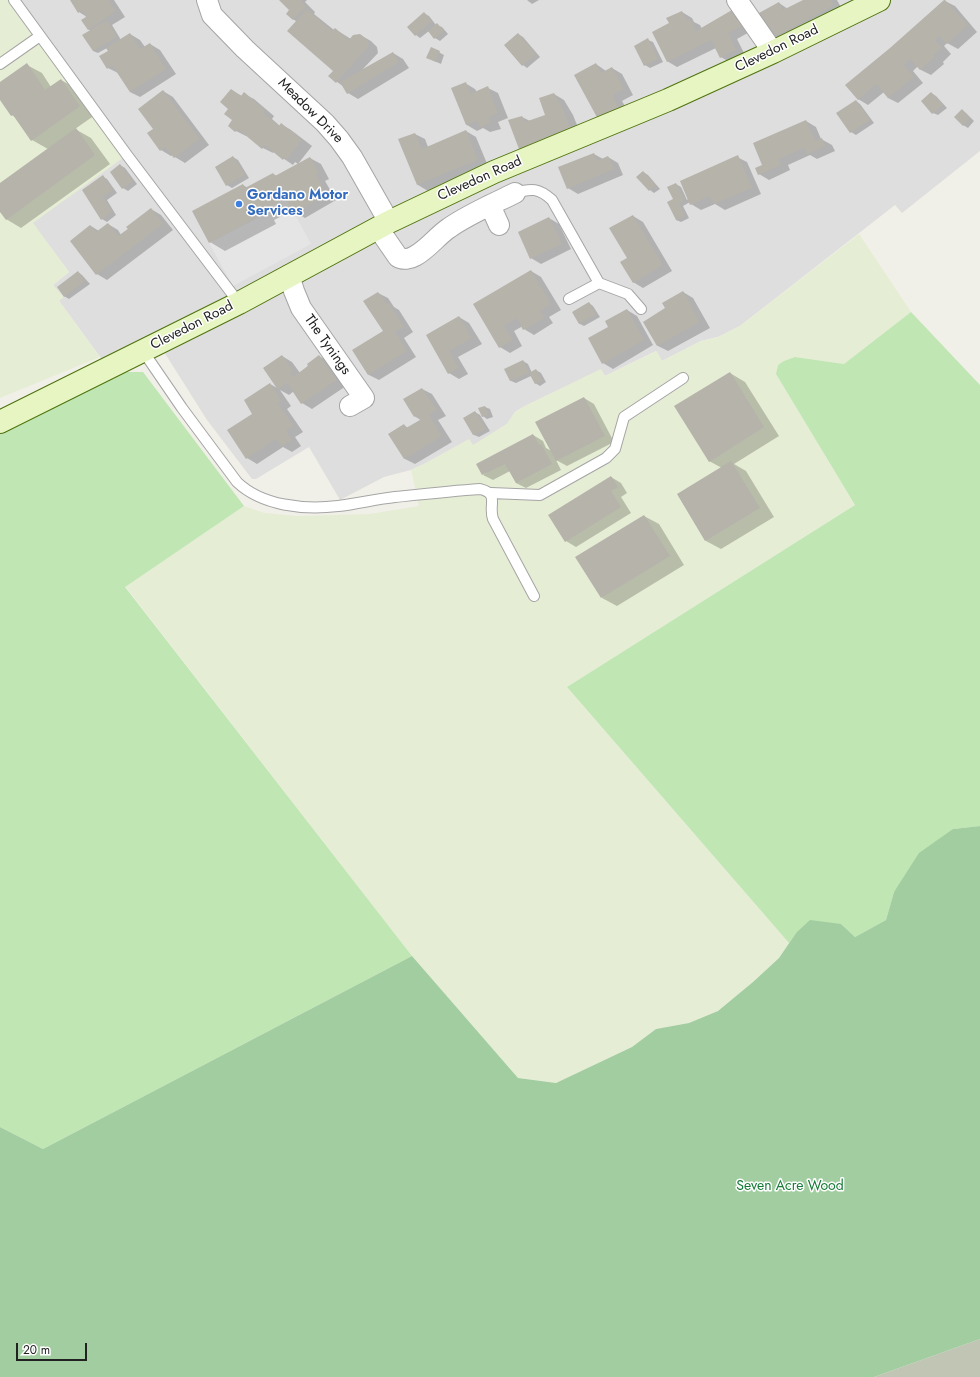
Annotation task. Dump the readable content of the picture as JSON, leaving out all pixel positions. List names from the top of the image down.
{
  "streets": {
    "main road": ["Clevedon Road"],
    "street": ["Meadow Drive", "The Tynings"]
  },
  "crossings": [
    ["Clevedon Road", "Meadow Drive"],
    ["Clevedon Road", "The Tynings"]
  ],
  "parks": ["Seven Acre Wood"],
  "places": ["Gordano Motor Services"],
  "scale_bar": "20 m"
}
